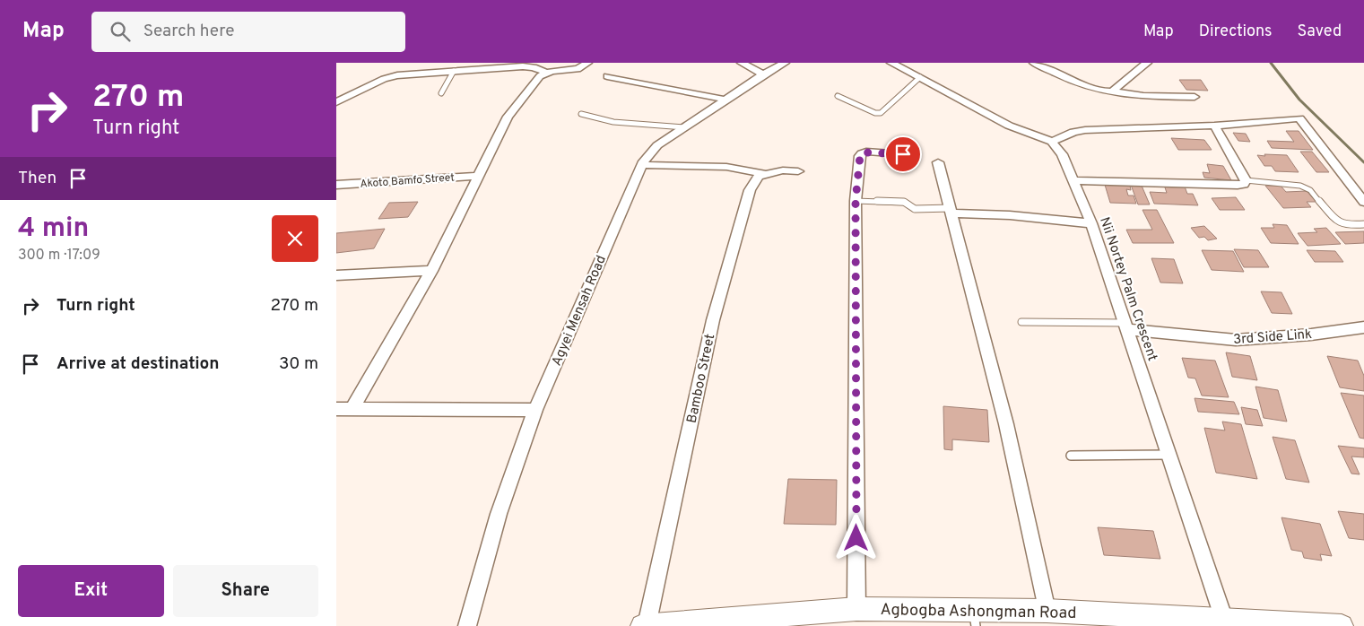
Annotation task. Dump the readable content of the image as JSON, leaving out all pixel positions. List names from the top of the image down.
{
  "streets": {
    "street": [
      "Akoto Bamfo Street",
      "Nii Nortey Palm Crescent",
      "Agyei Mensah Road",
      "3rd Side Link",
      "Bamboo Street",
      "Agbogba Ashongman Road"
    ]
  },
  "crossings": [
    ["Nii Nortey Palm Crescent", "3rd Side Link"],
    ["Nii Nortey Palm Crescent", "Agbogba Ashongman Road"],
    ["Bamboo Street", "Agbogba Ashongman Road"]
  ],
  "page": {
    "header": "Map",
    "search": "Search here",
    "nav": ["Map", "Directions", "Saved"],
    "turn": ["270 m", "Turn right"],
    "then": "Then",
    "heading": ["4 min", "300 m · 17:09"],
    "list": [
      {
        "name": "Turn right",
        "value": "270 m"
      },
      {
        "name": "Arrive at destination",
        "value": "30 m"
      }
    ],
    "buttons": ["Exit", "Share"]
  }
}
